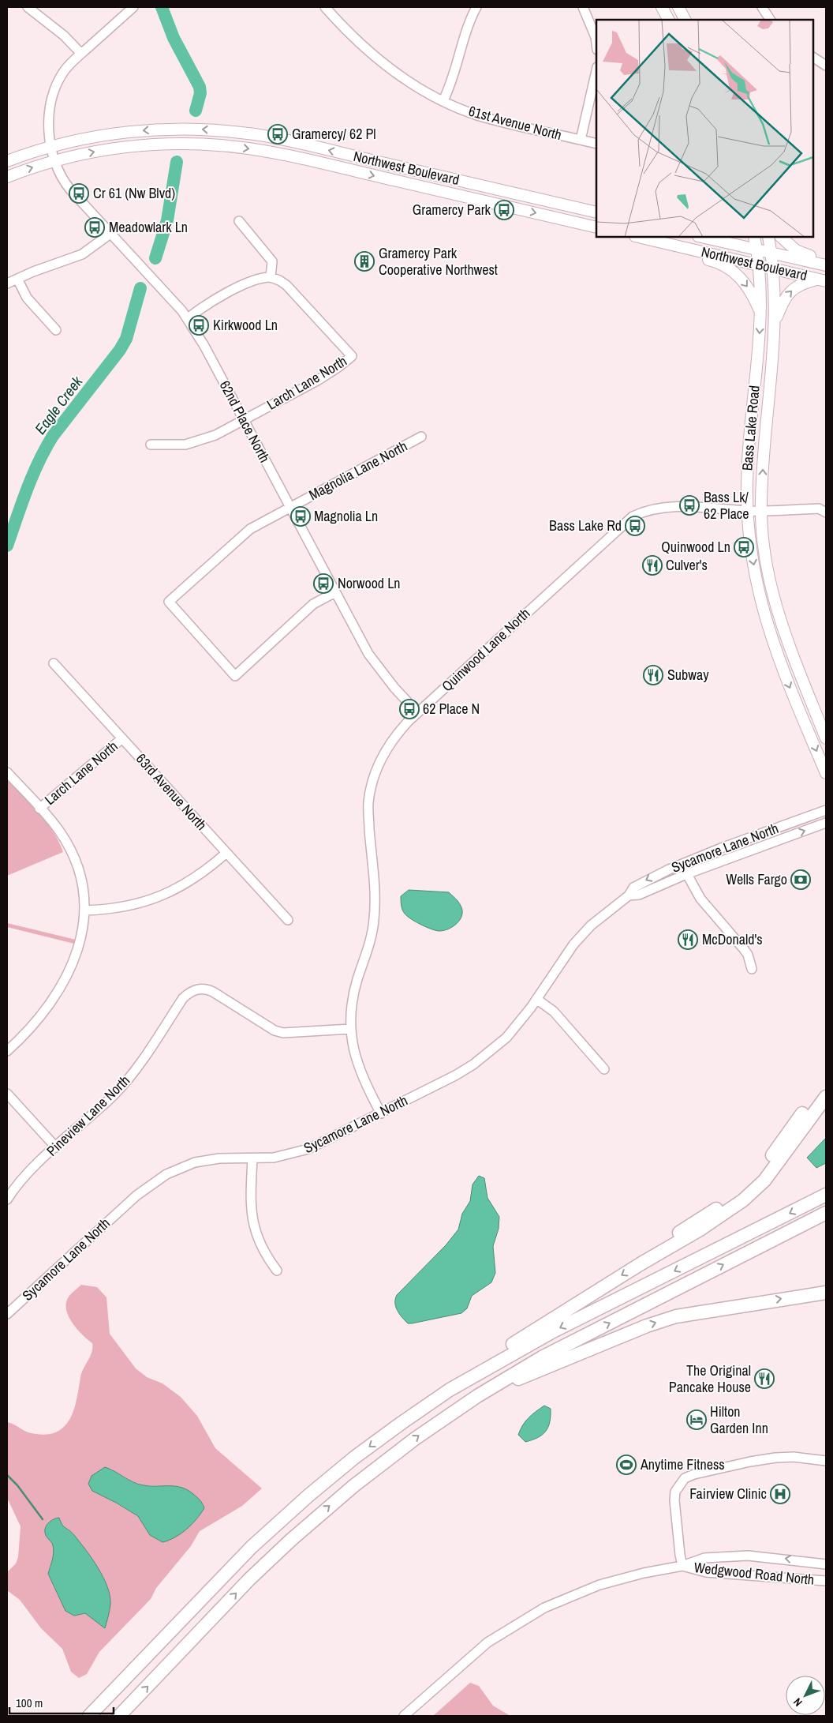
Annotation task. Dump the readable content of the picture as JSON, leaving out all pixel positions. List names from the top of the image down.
{
  "streets": {
    "main road": ["Northwest Boulevard", "Bass Lake Road"],
    "street": [
      "61st Avenue North",
      "Larch Lane North",
      "62nd Place North",
      "Magnolia Lane North",
      "Quinwood Lane North",
      "63rd Avenue North",
      "Sycamore Lane North",
      "Pineview Lane North",
      "Wedgwood Road North"
    ]
  },
  "crossings": [
    ["Northwest Boulevard", "62nd Place North"],
    ["Northwest Boulevard", "Bass Lake Road"],
    ["Larch Lane North", "62nd Place North"],
    ["Larch Lane North", "63rd Avenue North"],
    ["62nd Place North", "Magnolia Lane North"],
    ["62nd Place North", "Quinwood Lane North"],
    ["Bass Lake Road", "Quinwood Lane North"],
    ["Quinwood Lane North", "Sycamore Lane North"],
    ["Quinwood Lane North", "Pineview Lane North"]
  ],
  "water": ["Eagle Creek"],
  "places": {
    "bus stop": [
      "Gramercy/ 62 Pl",
      "Cr 61 (Nw Blvd)",
      "Gramercy Park",
      "Meadowlark Ln",
      "Kirkwood Ln",
      "Bass Lk/ 62 Place",
      "Magnolia Ln",
      "Bass Lake Rd",
      "Quinwood Ln",
      "Norwood Ln",
      "62 Place N"
    ],
    "building": ["Gramercy Park Cooperative Northwest"],
    "restaurant": [
      "Culver's",
      "Subway",
      "McDonald's",
      "The Original Pancake House"
    ],
    "bank": ["Wells Fargo"],
    "hotel": ["Hilton Garden Inn"],
    "sports": ["Anytime Fitness"],
    "hospital": ["Fairview Clinic"]
  },
  "scale_bar": "100 m",
  "north": "bottom left"
}
